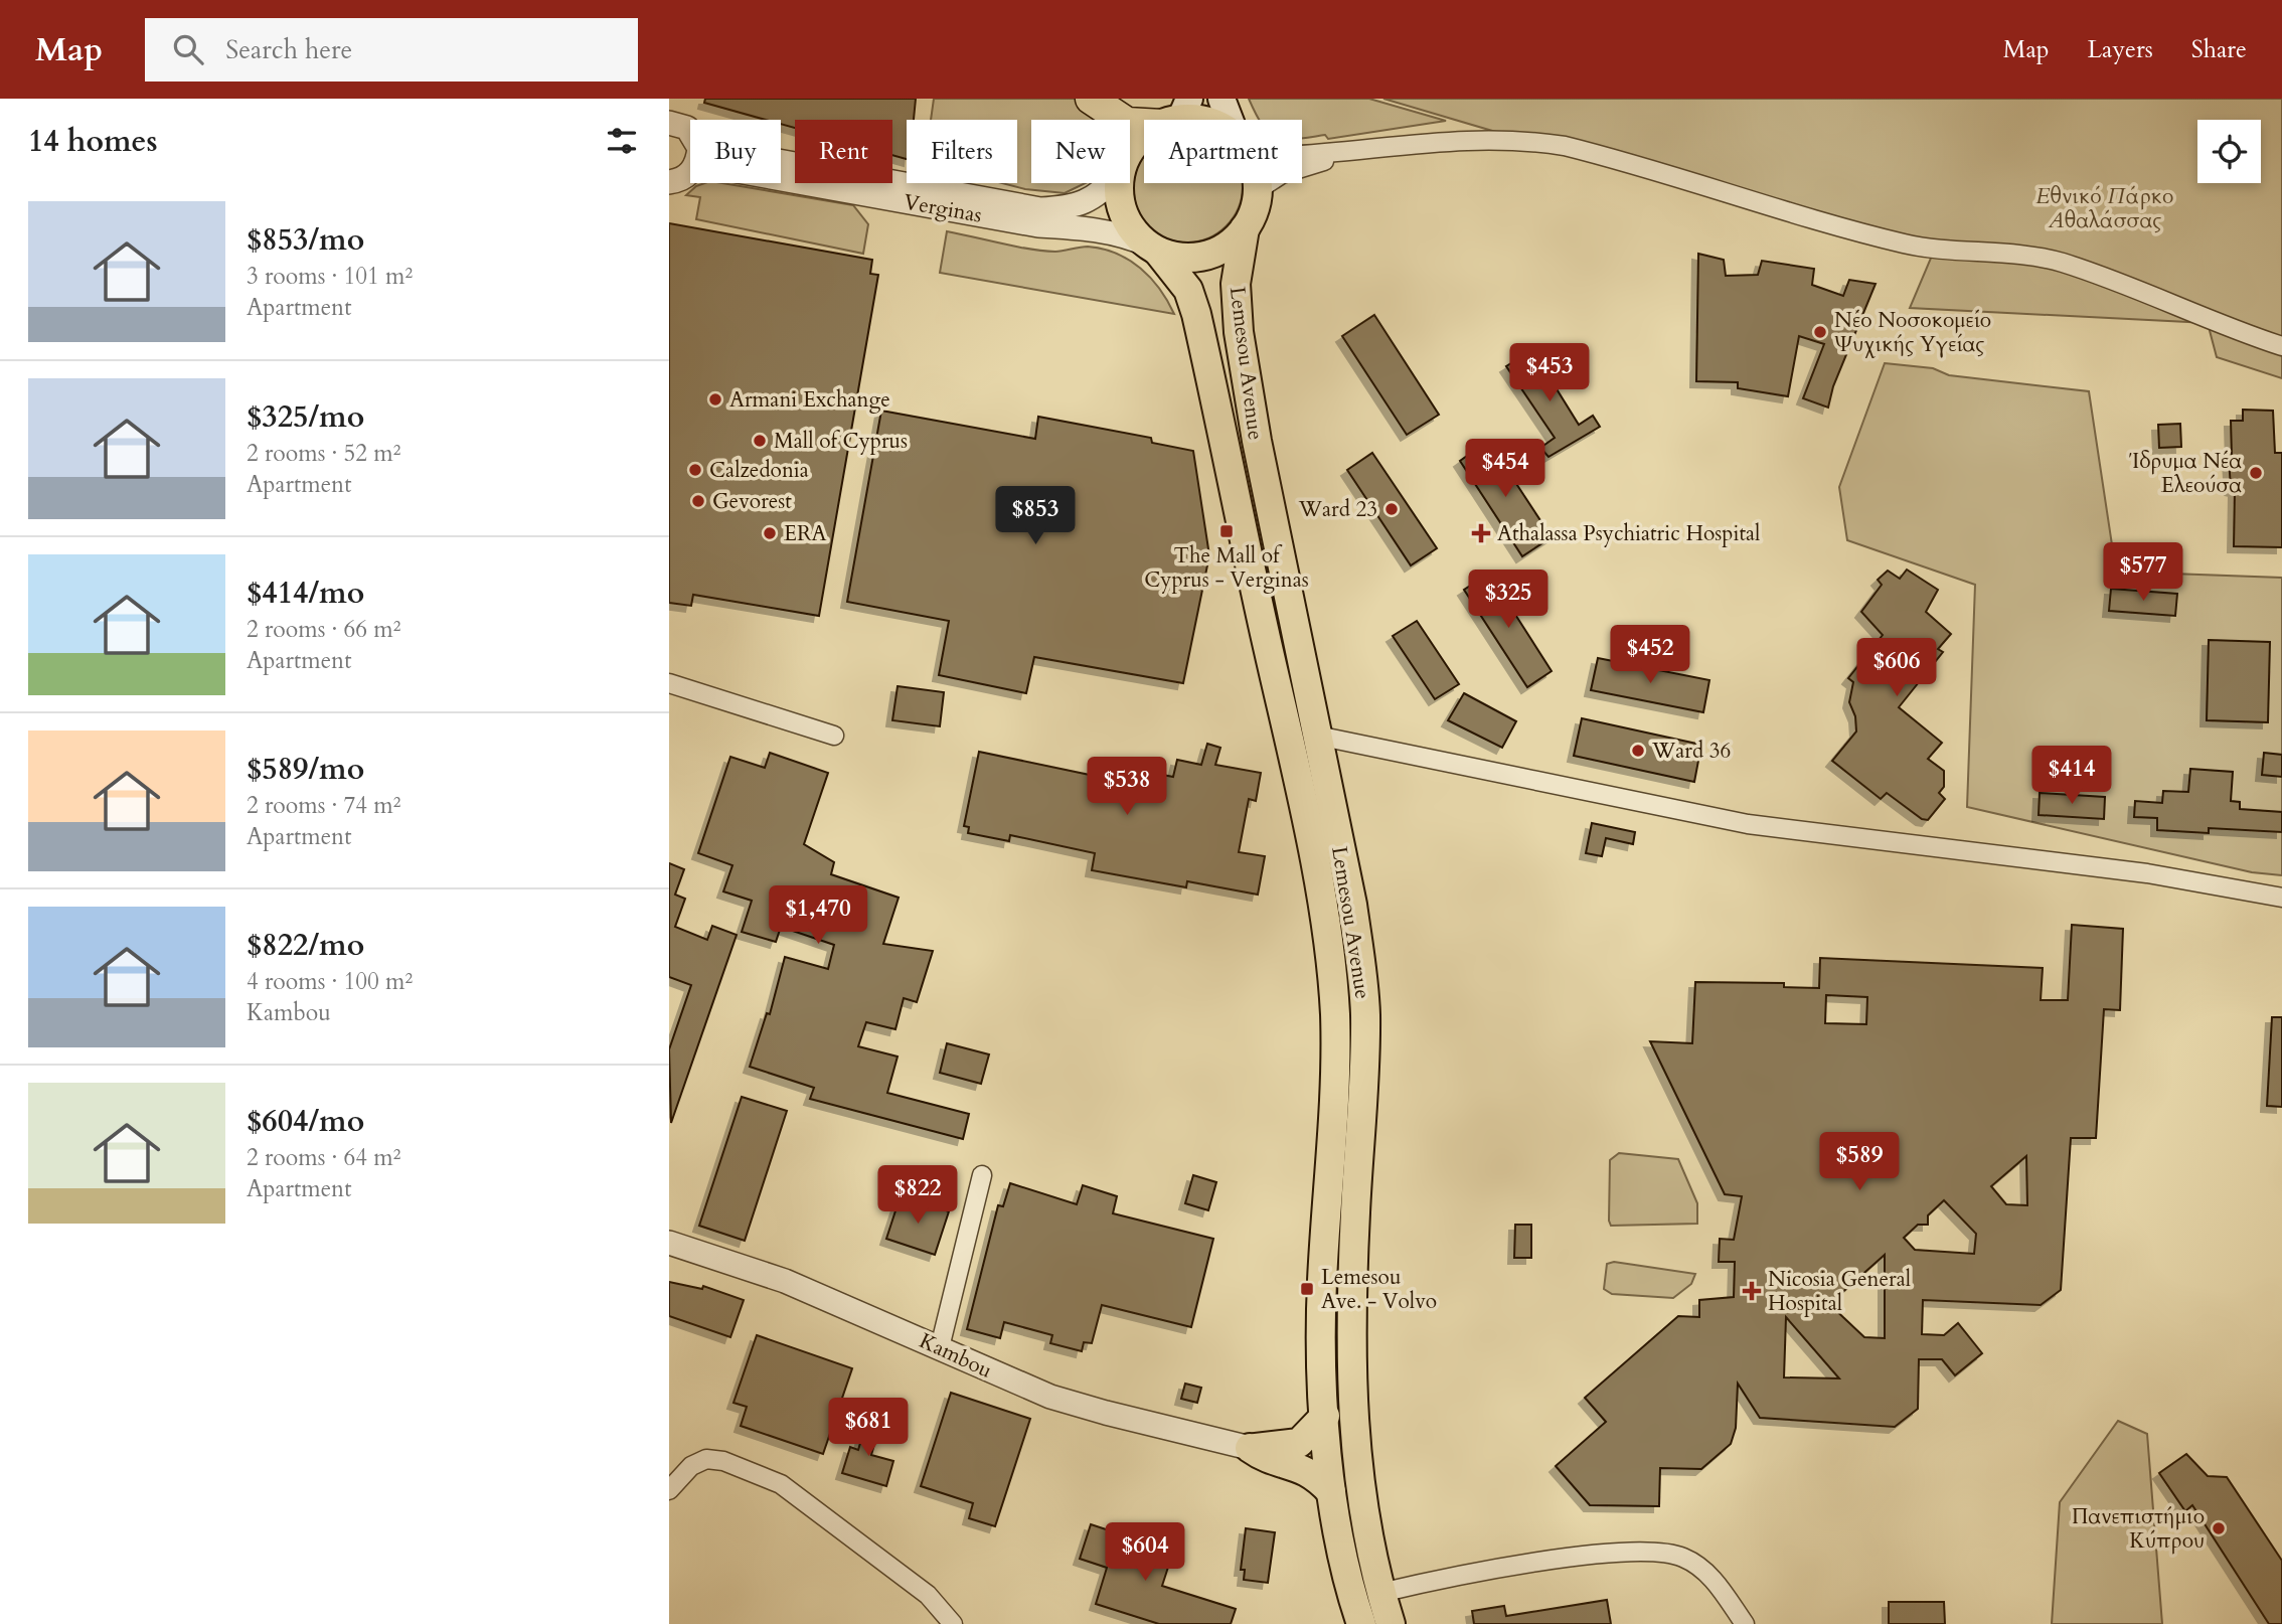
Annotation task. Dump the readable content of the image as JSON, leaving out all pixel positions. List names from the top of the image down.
{
  "streets": {
    "main road": ["Lemesou Avenue"],
    "street": ["Verginas", "Kambou"]
  },
  "crossings": [
    ["Verginas", "Lemesou Avenue"]
  ],
  "parks": ["Εθνικό Πάρκο Αθαλάσσας"],
  "places": {
    "other": [
      "Νέο Νοσοκομείο Ψυχικής Υγείας",
      "Armani Exchange",
      "Mall of Cyprus",
      "Calzedonia",
      "Ίδρυμα Νέα Ελεούσα",
      "Gevorest",
      "Ward 23",
      "ERA",
      "Ward 36",
      "Πανεπιστήμιο Κύπρου"
    ],
    "transit": ["The Mall of Cyprus - Verginas", "Lemesou Ave. - Volvo"],
    "health": ["Athalassa Psychiatric Hospital", "Nicosia General Hospital"]
  },
  "page": {
    "header": "Map",
    "search": "Search here",
    "nav": ["Map", "Layers", "Share"],
    "heading": "14 homes",
    "chip": [
      "Buy",
      "Rent",
      "Filters",
      "New",
      "Apartment"
    ],
    "list": [
      {
        "name": "$853/mo",
        "note": "3 rooms · 101 m² · Apartment"
      },
      {
        "name": "$325/mo",
        "note": "2 rooms · 52 m² · Apartment"
      },
      {
        "name": "$414/mo",
        "note": "2 rooms · 66 m² · Apartment"
      },
      {
        "name": "$589/mo",
        "note": "2 rooms · 74 m² · Apartment"
      },
      {
        "name": "$822/mo",
        "note": "4 rooms · 100 m² · Kambou"
      },
      {
        "name": "$604/mo",
        "note": "2 rooms · 64 m² · Apartment"
      }
    ],
    "price": [
      "$453",
      "$454",
      "$853",
      "$577",
      "$325",
      "$452",
      "$606",
      "$414",
      "$538",
      "$1,470",
      "$589",
      "$822",
      "$681",
      "$604"
    ]
  }
}
